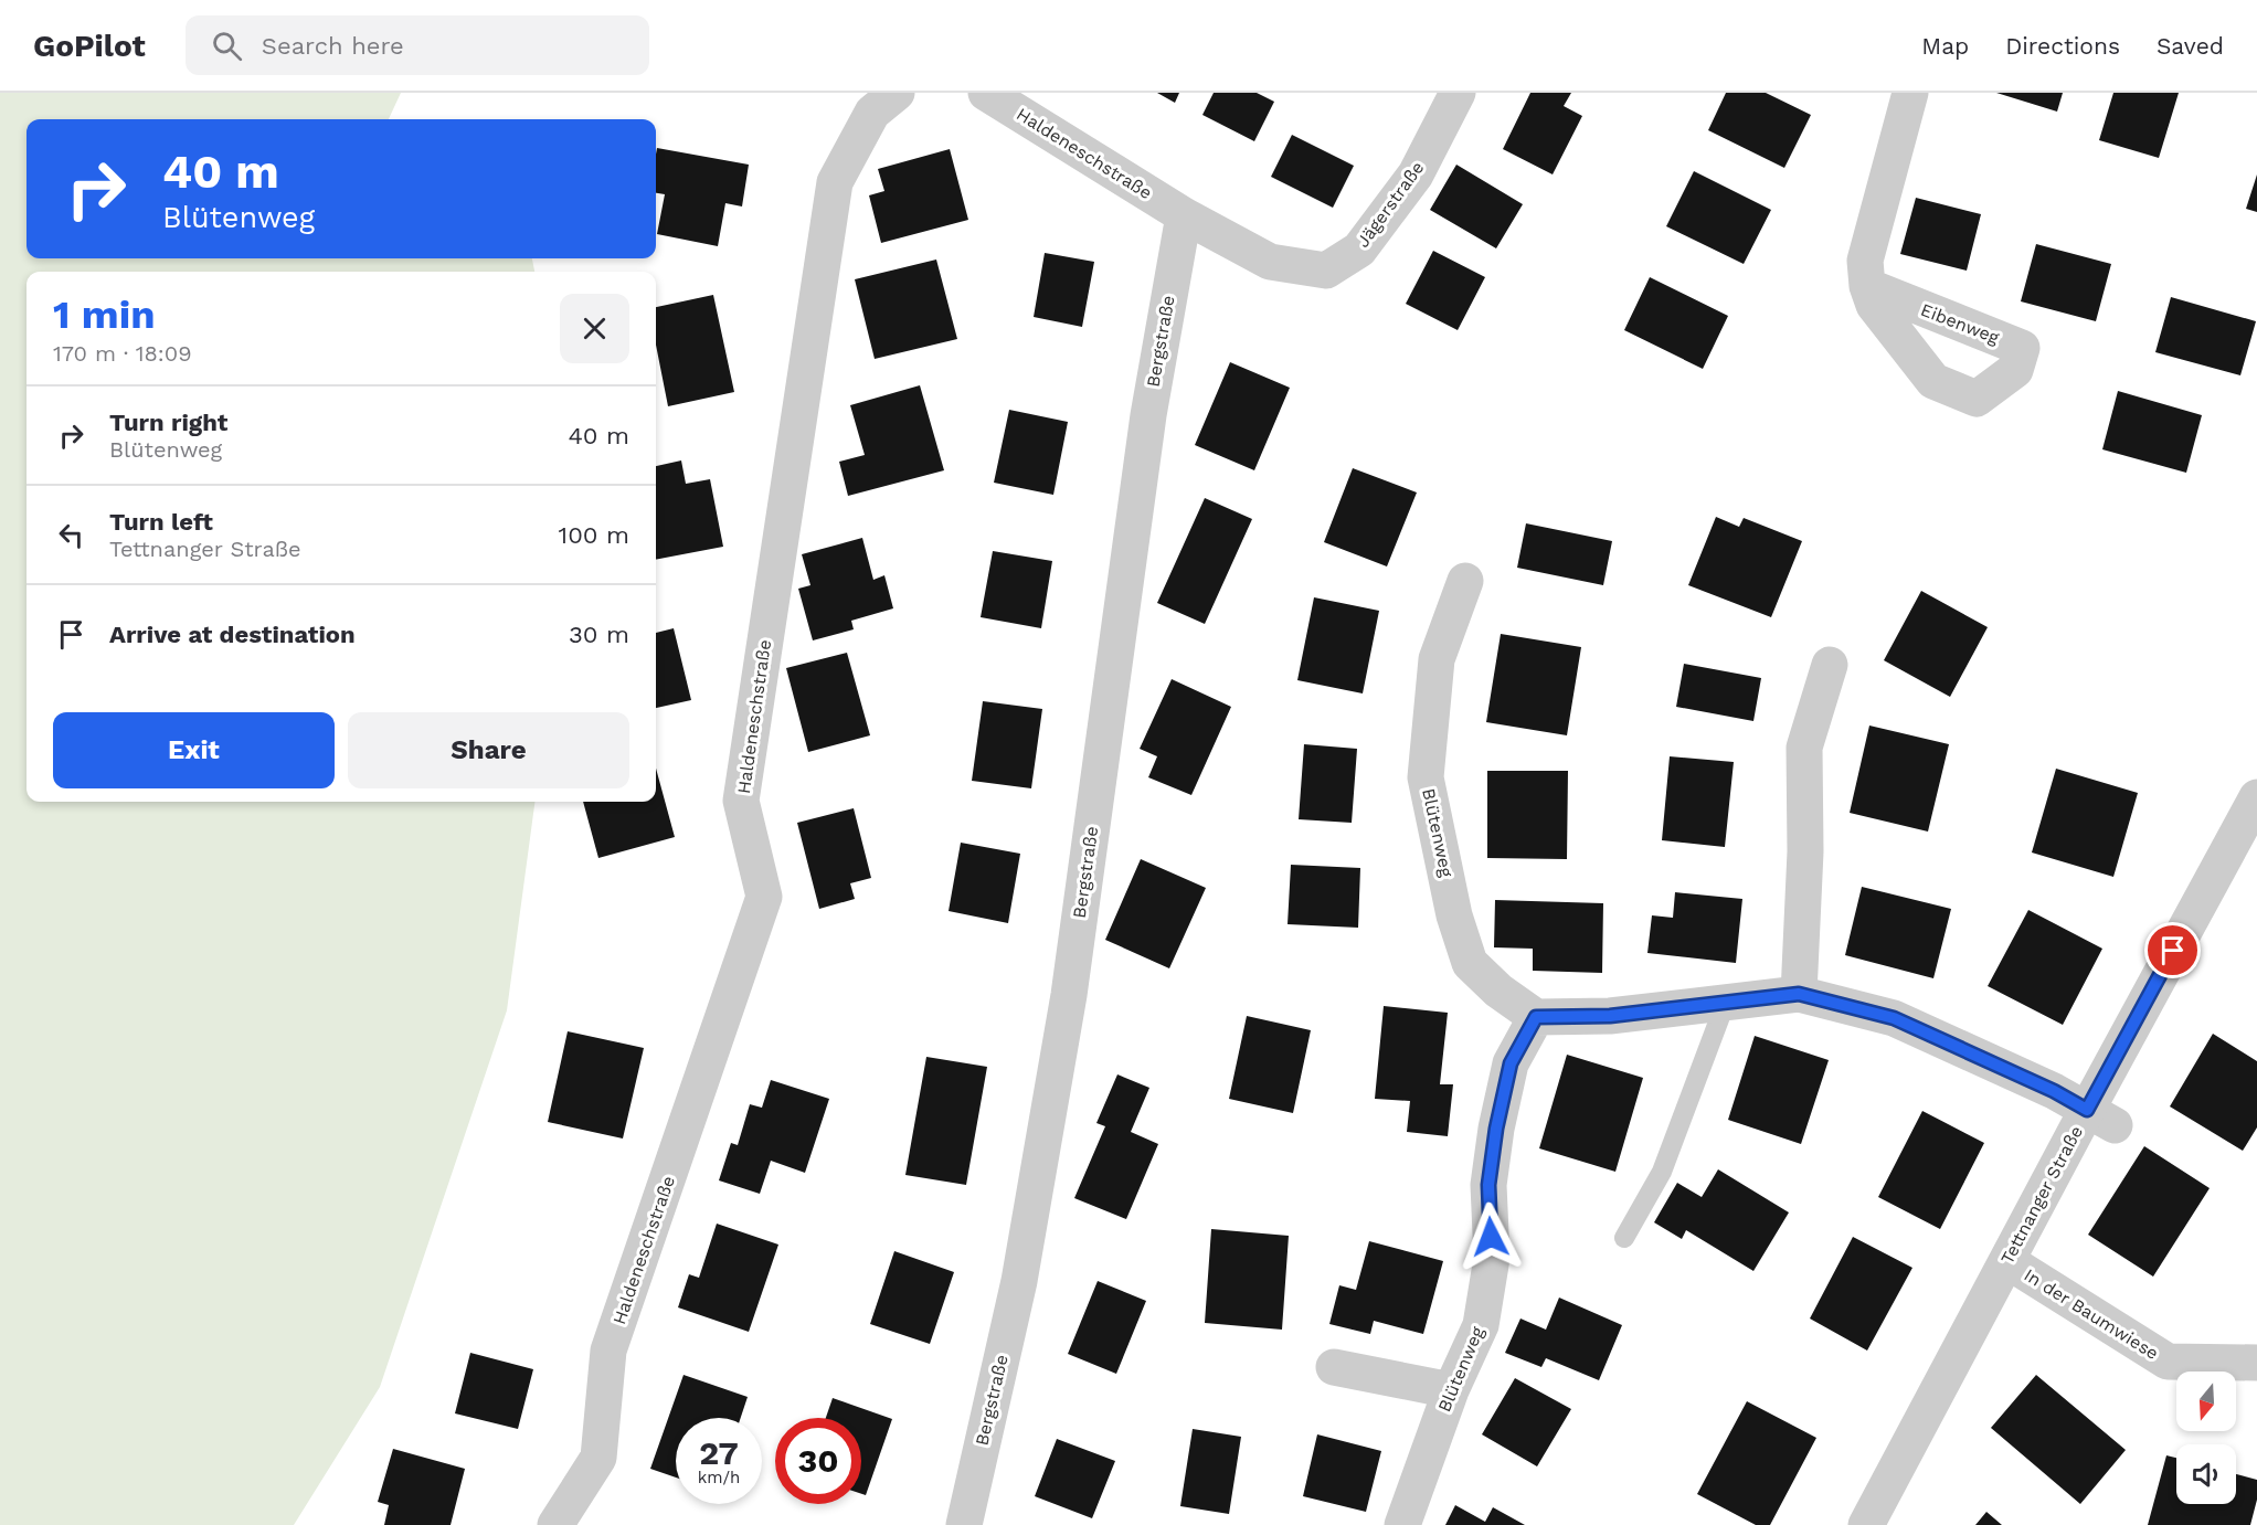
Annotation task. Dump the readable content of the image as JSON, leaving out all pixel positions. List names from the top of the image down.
{
  "streets": {
    "street": [
      "Haldeneschstraße",
      "Jägerstraße",
      "Bergstraße",
      "Blütenweg",
      "Tettnanger Straße",
      "In der Baumwiese"
    ]
  },
  "crossings": [
    ["Haldeneschstraße", "Jägerstraße"],
    ["Haldeneschstraße", "Bergstraße"],
    ["Jägerstraße", "Bergstraße"],
    ["Tettnanger Straße", "In der Baumwiese"]
  ],
  "north": "bottom",
  "page": {
    "header": "GoPilot",
    "search": "Search here",
    "nav": ["Map", "Directions", "Saved"],
    "turn": ["40 m", "Blütenweg"],
    "heading": ["1 min", "170 m · 18:09"],
    "list": [
      {
        "name": "Turn right",
        "note": "Blütenweg",
        "value": "40 m"
      },
      {
        "name": "Turn left",
        "note": "Tettnanger Straße",
        "value": "100 m"
      },
      {
        "name": "Arrive at destination",
        "value": "30 m"
      }
    ],
    "buttons": ["Exit", "Share"],
    "speed": "27 km/h",
    "limit": "30"
  }
}
